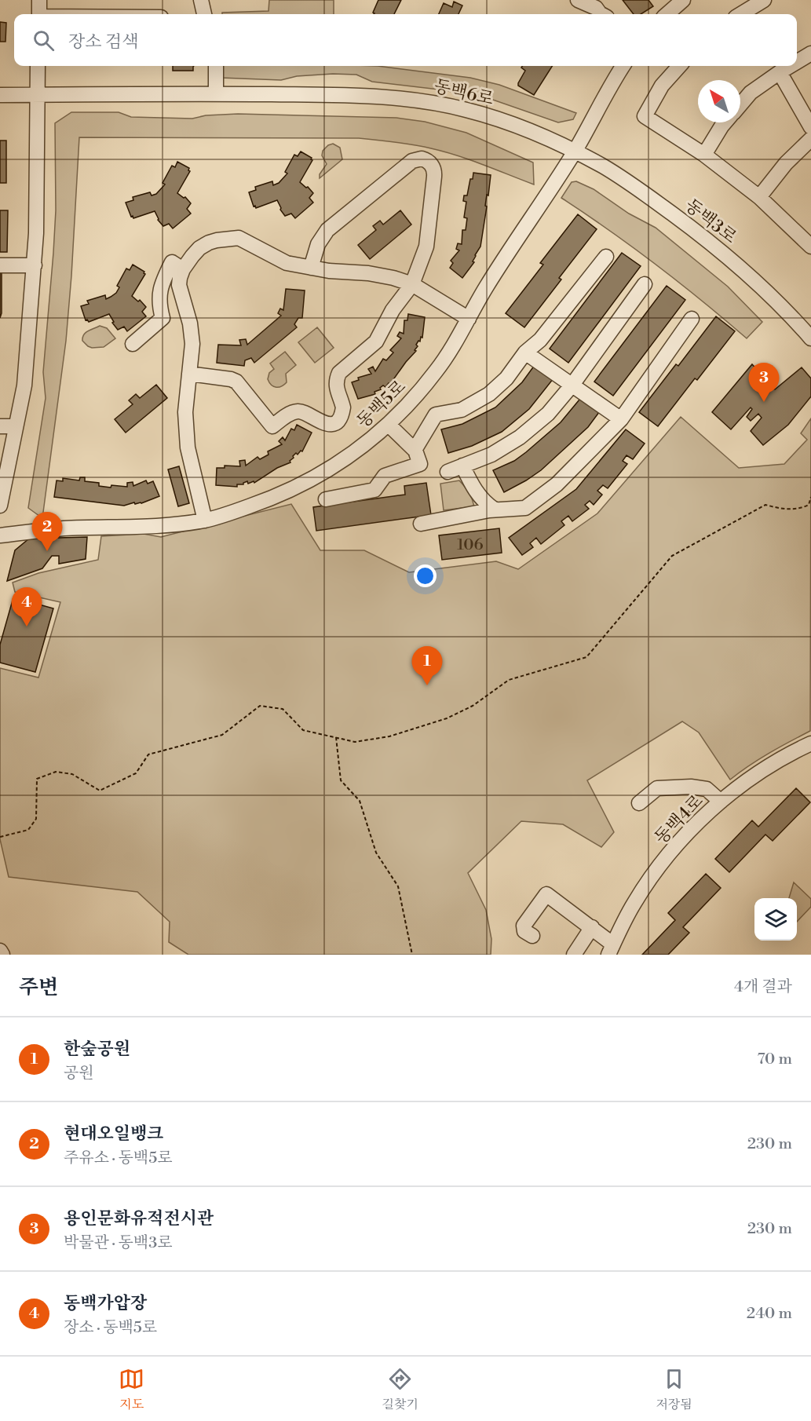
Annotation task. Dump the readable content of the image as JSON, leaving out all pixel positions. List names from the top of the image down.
{
  "streets": {
    "street": [
      "동백6로",
      "동백3로",
      "동백5로",
      "동백4로"
    ]
  },
  "crossings": [
    ["동백6로", "동백3로"],
    ["동백6로", "동백5로"],
    ["동백3로", "동백5로"]
  ],
  "house_numbers": ["106"],
  "north": "top left",
  "page": {
    "search": "장소 검색",
    "pins": [
      "3",
      "2",
      "4",
      "1"
    ],
    "heading": ["주변", "4개 결과"],
    "list": [
      {
        "mark": "1",
        "name": "한숲공원",
        "note": "공원",
        "value": "70 m"
      },
      {
        "mark": "2",
        "name": "현대오일뱅크",
        "note": "주유소 · 동백5로",
        "value": "230 m"
      },
      {
        "mark": "3",
        "name": "용인문화유적전시관",
        "note": "박물관 · 동백3로",
        "value": "230 m"
      },
      {
        "mark": "4",
        "name": "동백가압장",
        "note": "장소 · 동백5로",
        "value": "240 m"
      }
    ],
    "nav": ["지도", "길찾기", "저장됨"]
  }
}
